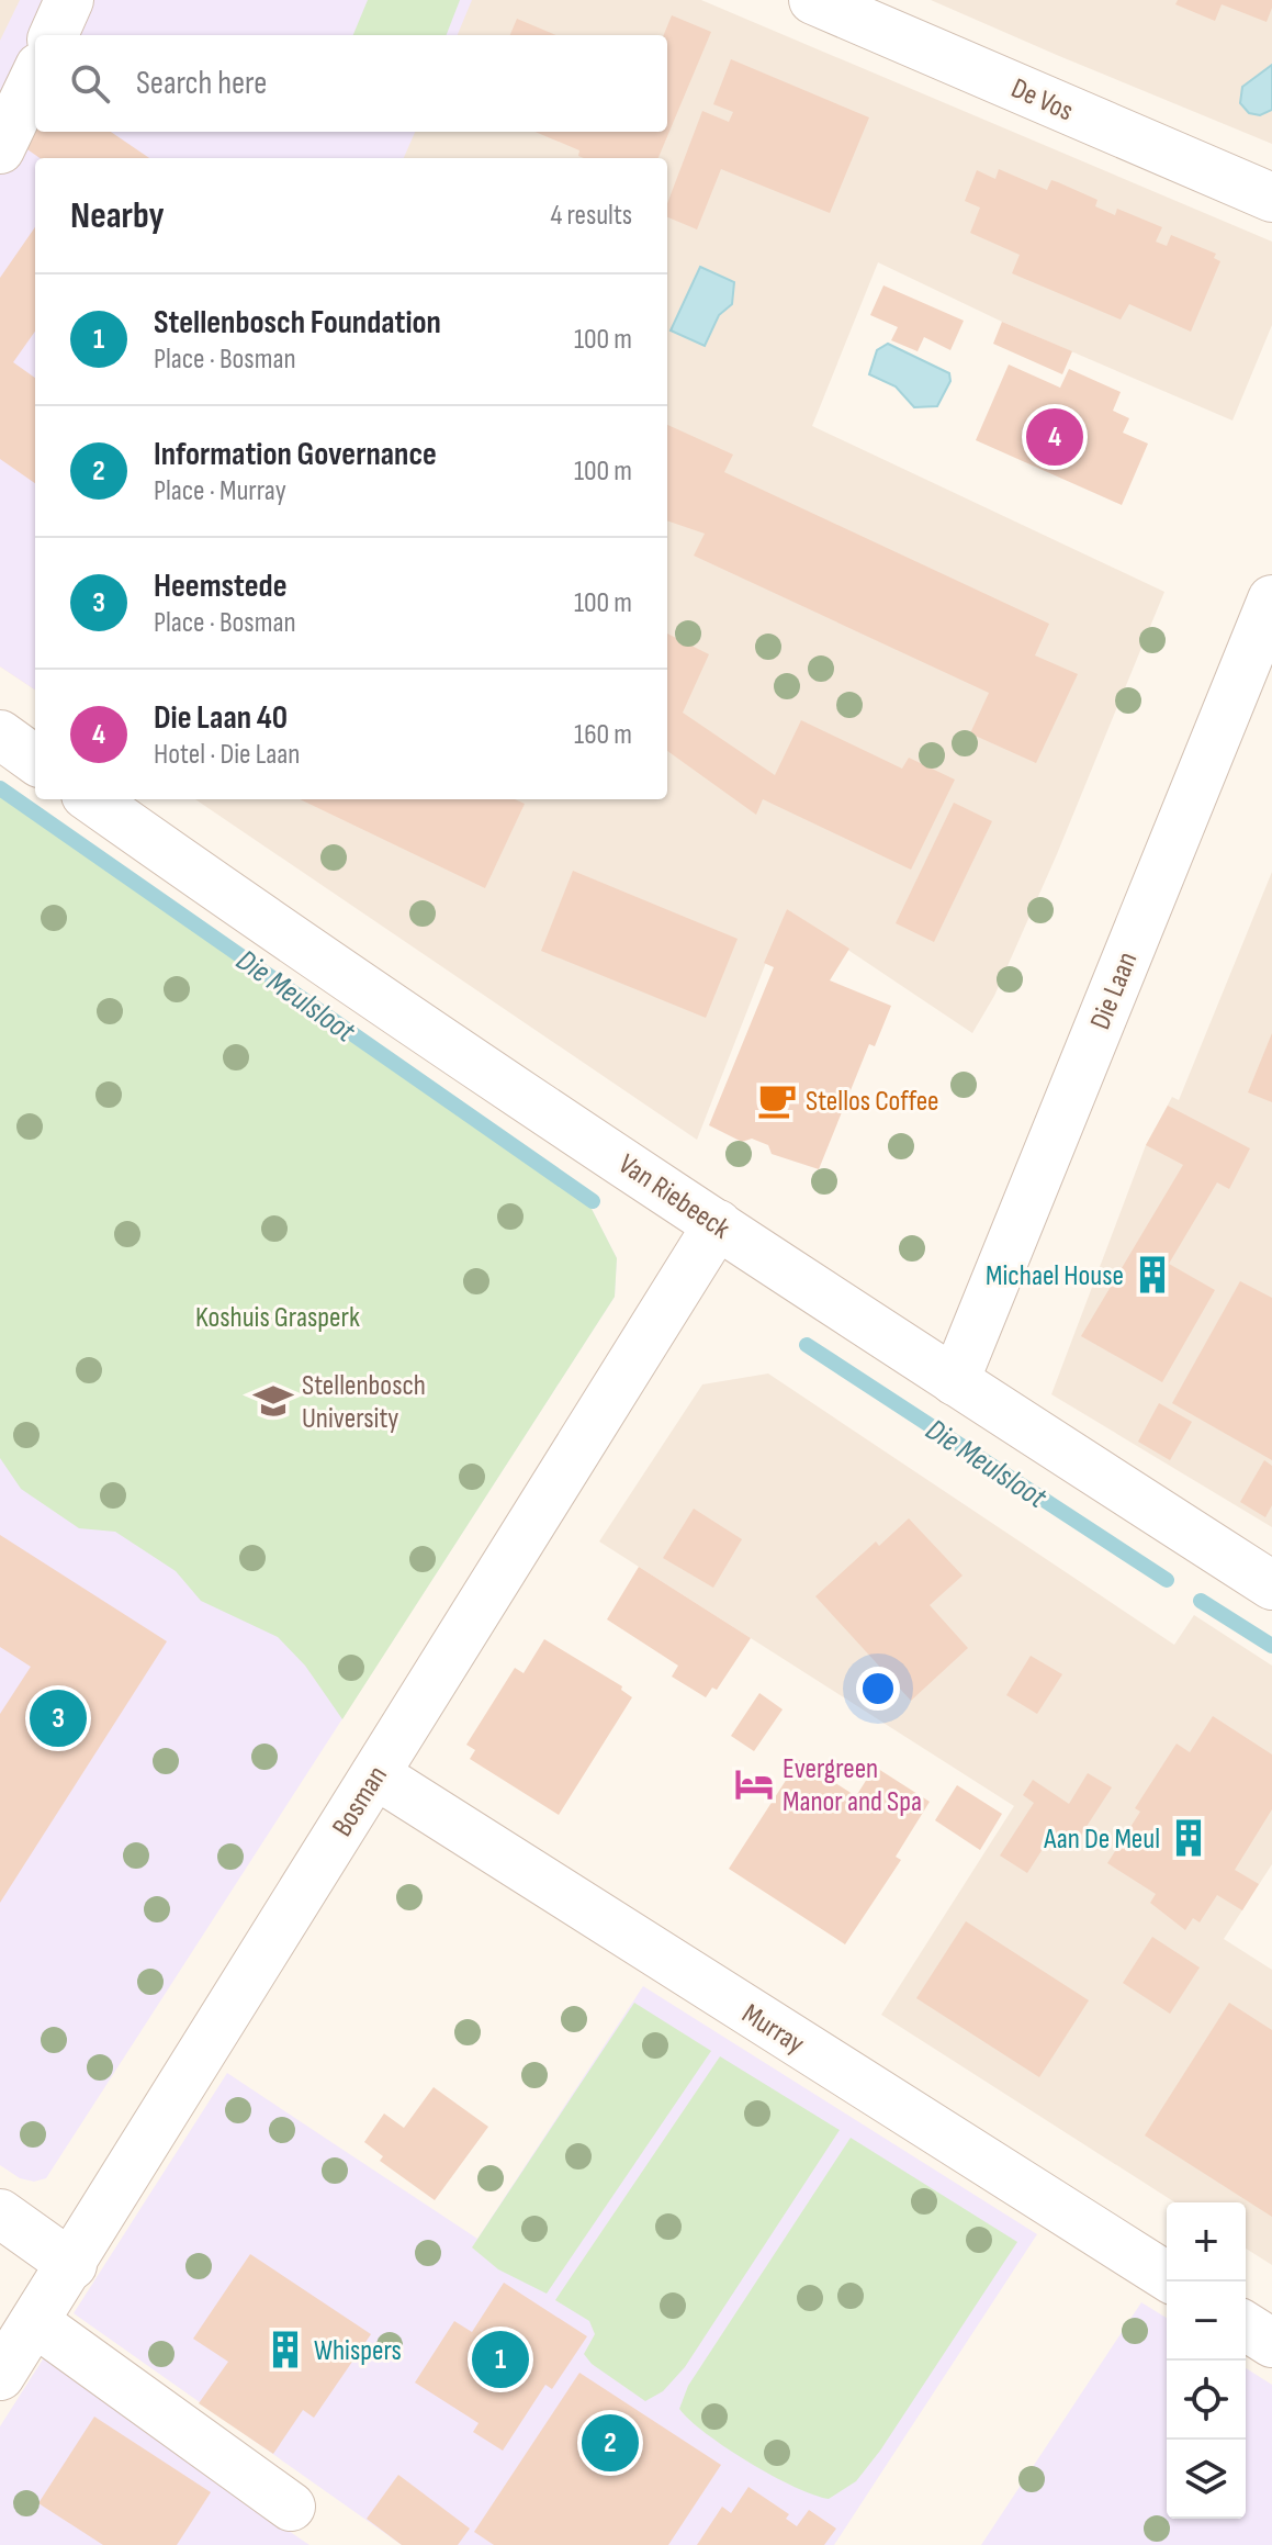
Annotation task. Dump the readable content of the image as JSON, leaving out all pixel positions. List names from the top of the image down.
{
  "streets": {
    "street": [
      "De Vos",
      "Die Laan",
      "Van Riebeeck",
      "Bosman",
      "Murray"
    ]
  },
  "crossings": [
    ["Die Laan", "Van Riebeeck"],
    ["Van Riebeeck", "Bosman"],
    ["Bosman", "Murray"]
  ],
  "water": ["Die Meulsloot"],
  "parks": ["Koshuis Grasperk"],
  "places": {
    "cafe": ["Stellos Coffee"],
    "building": ["Michael House", "Aan De Meul", "Whispers"],
    "school or university": ["Stellenbosch University"],
    "hotel": ["Evergreen Manor and Spa"]
  },
  "page": {
    "search": "Search here",
    "heading": ["Nearby", "4 results"],
    "list": [
      {
        "mark": "1",
        "name": "Stellenbosch Foundation",
        "note": "Place · Bosman",
        "value": "100 m"
      },
      {
        "mark": "2",
        "name": "Information Governance",
        "note": "Place · Murray",
        "value": "100 m"
      },
      {
        "mark": "3",
        "name": "Heemstede",
        "note": "Place · Bosman",
        "value": "100 m"
      },
      {
        "mark": "4",
        "name": "Die Laan 40",
        "note": "Hotel · Die Laan",
        "value": "160 m"
      }
    ],
    "pins": [
      "4",
      "3",
      "1",
      "2"
    ],
    "map_buttons": ["+", "−"]
  }
}
